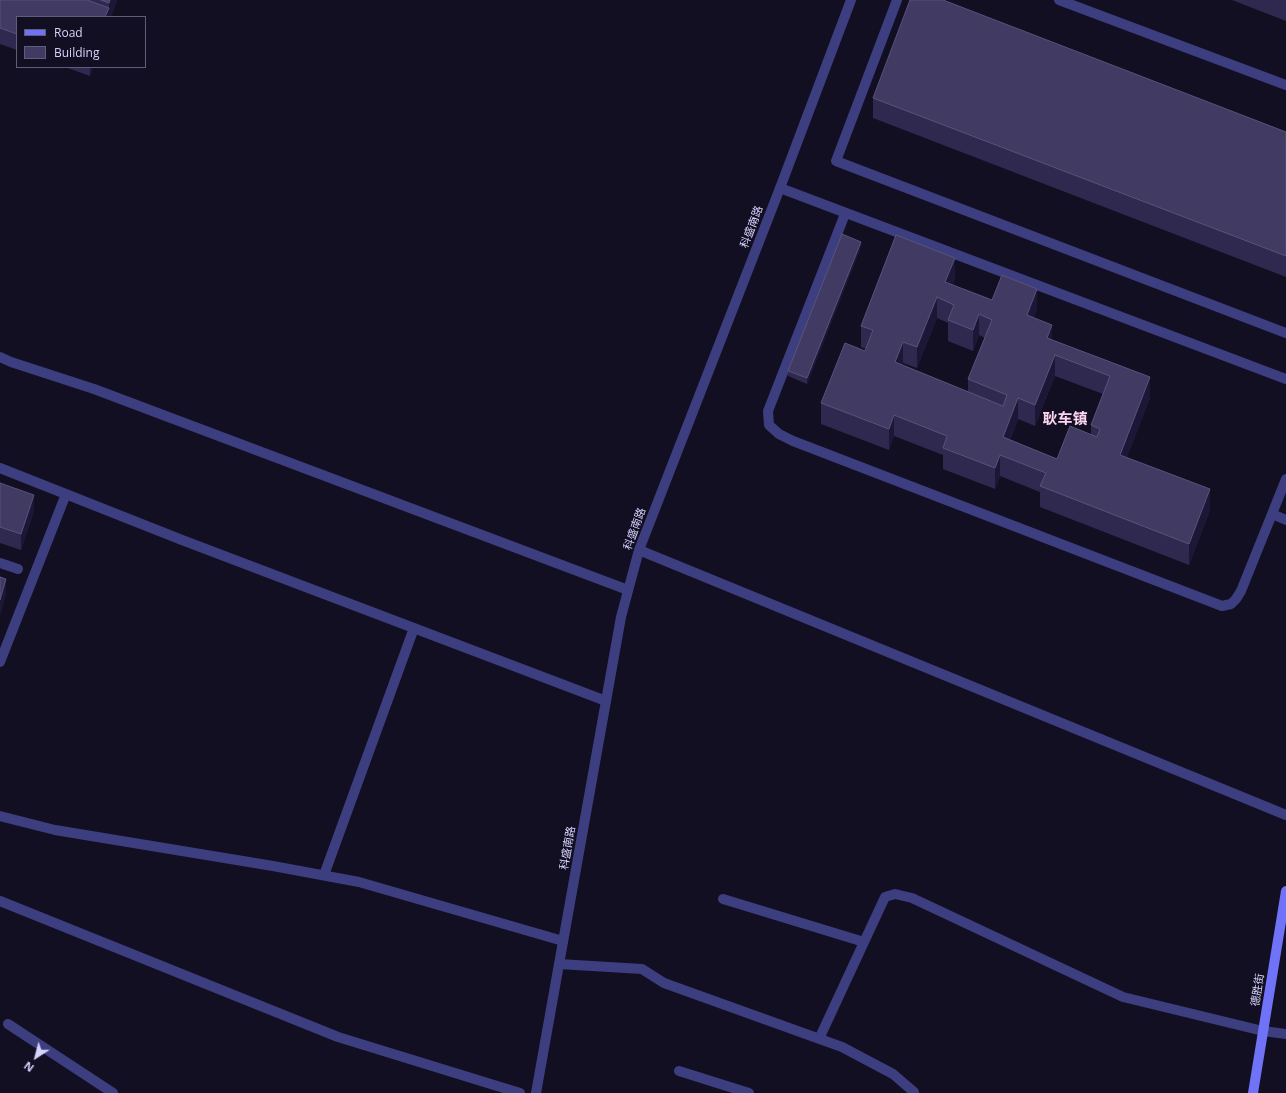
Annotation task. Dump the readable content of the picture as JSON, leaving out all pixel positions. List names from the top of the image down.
{
  "streets": {
    "street": ["科盛南路", "德胜街"]
  },
  "districts": ["耿车镇"],
  "legend": ["Road", "Building"],
  "north": "bottom left"
}
